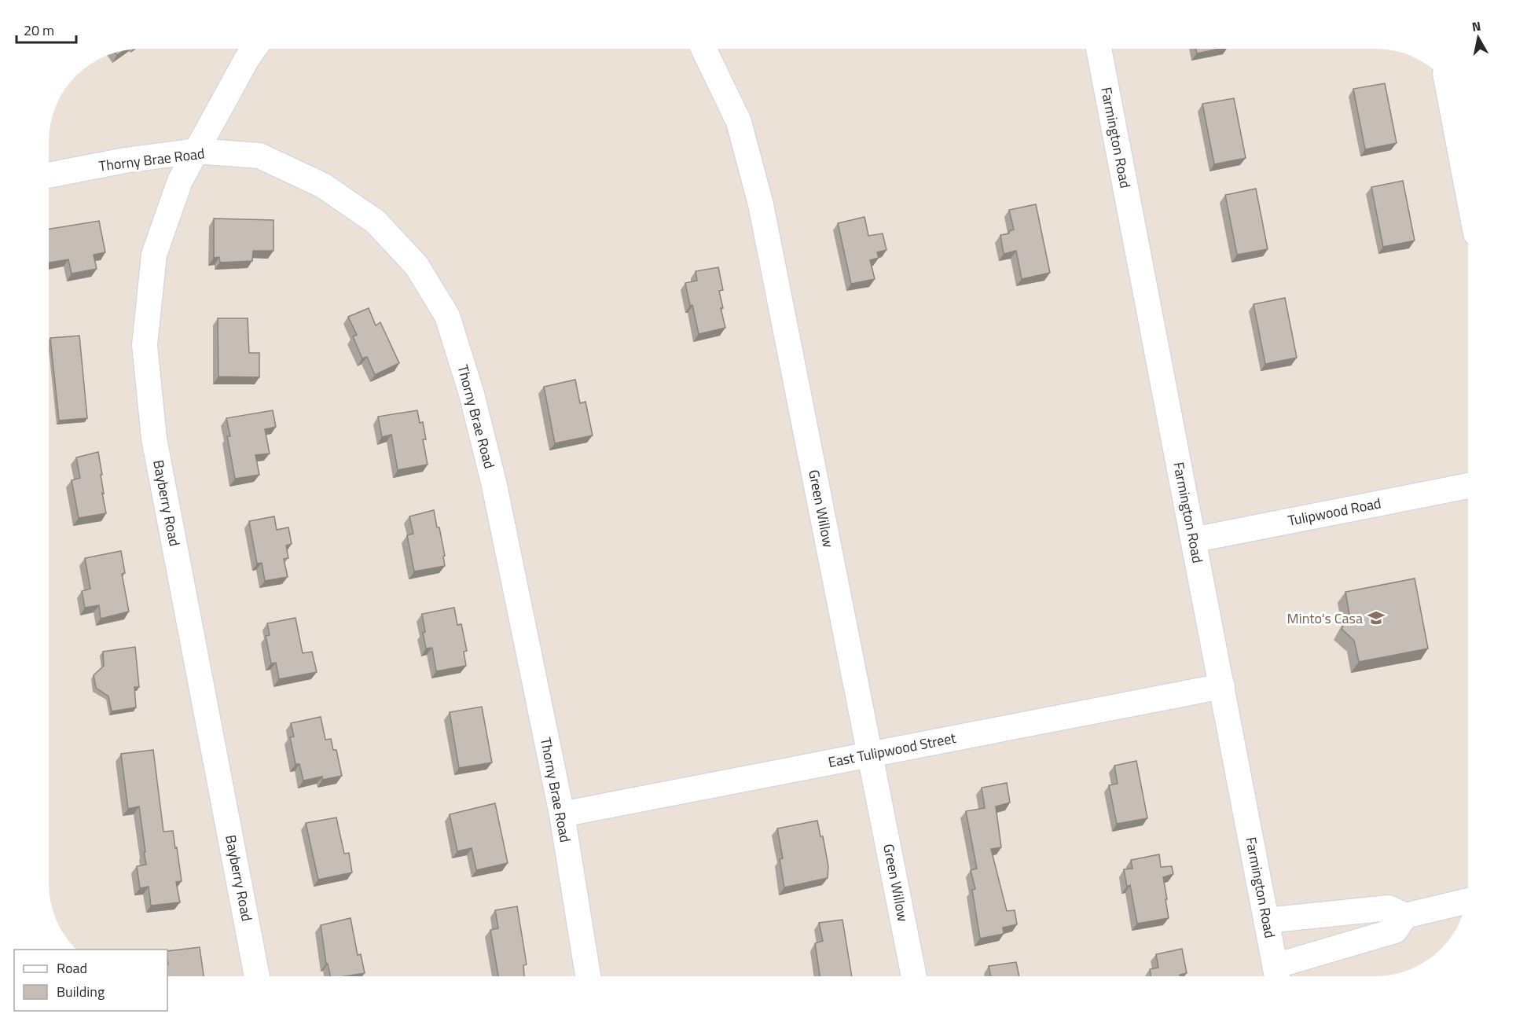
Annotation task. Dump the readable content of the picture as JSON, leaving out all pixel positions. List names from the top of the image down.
{
  "streets": {
    "street": [
      "Farmington Road",
      "Thorny Brae Road",
      "Bayberry Road",
      "Green Willow",
      "Tulipwood Road",
      "East Tulipwood Street"
    ]
  },
  "crossings": [
    ["Farmington Road", "Tulipwood Road"],
    ["Farmington Road", "East Tulipwood Street"],
    ["Thorny Brae Road", "Bayberry Road"],
    ["Thorny Brae Road", "East Tulipwood Street"],
    ["Green Willow", "East Tulipwood Street"]
  ],
  "places": {
    "school or university": ["Minto's Casa"]
  },
  "legend": ["Road", "Building"],
  "scale_bar": "20 m",
  "north": "top"
}
